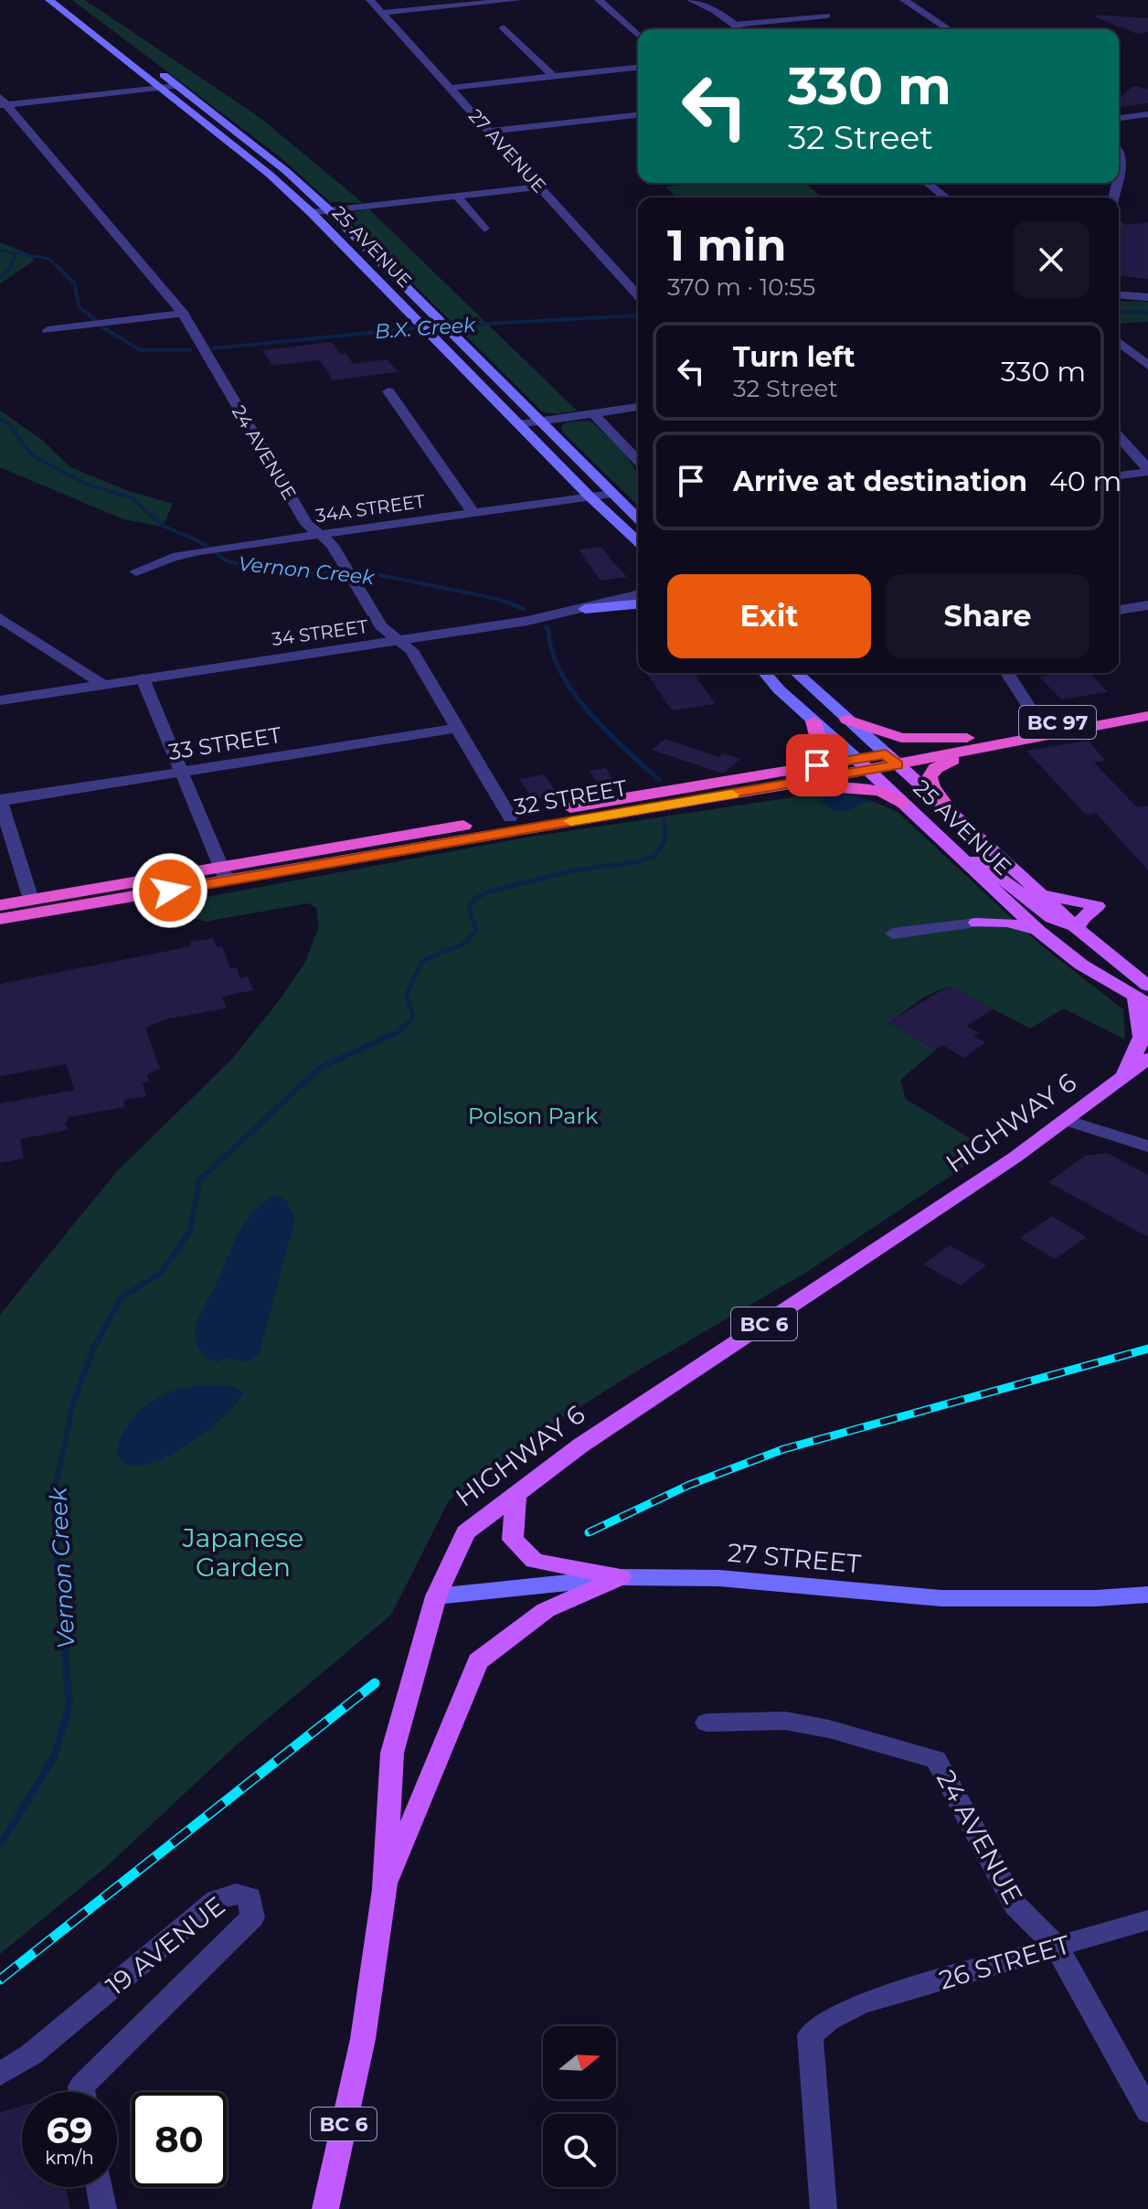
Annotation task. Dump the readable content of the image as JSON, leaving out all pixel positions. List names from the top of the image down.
{
  "streets": {
    "highway": ["BC 97", "32 STREET"],
    "main road": [
      "25 AVENUE",
      "HIGHWAY 6",
      "BC 6",
      "27 STREET"
    ],
    "street": [
      "27 AVENUE",
      "24 AVENUE",
      "34A STREET",
      "34 STREET",
      "33 STREET",
      "19 AVENUE",
      "26 STREET"
    ]
  },
  "crossings": [
    ["25 AVENUE", "34A STREET"],
    ["25 AVENUE", "32 STREET"],
    ["24 AVENUE", "34A STREET"],
    ["24 AVENUE", "34 STREET"],
    ["24 AVENUE", "33 STREET"],
    ["24 AVENUE", "32 STREET"],
    ["24 AVENUE", "26 STREET"],
    ["HIGHWAY 6", "27 STREET"]
  ],
  "water": ["B.X. Creek", "Vernon Creek"],
  "parks": ["Polson Park", "Japanese Garden"],
  "north": "right",
  "page": {
    "turn": ["330 m", "32 Street"],
    "heading": ["1 min", "370 m · 10:55"],
    "list": [
      {
        "name": "Turn left",
        "note": "32 Street",
        "value": "330 m"
      },
      {
        "name": "Arrive at destination",
        "value": "40 m"
      }
    ],
    "buttons": ["Exit", "Share"],
    "speed": "69 km/h",
    "limit": "80"
  }
}
